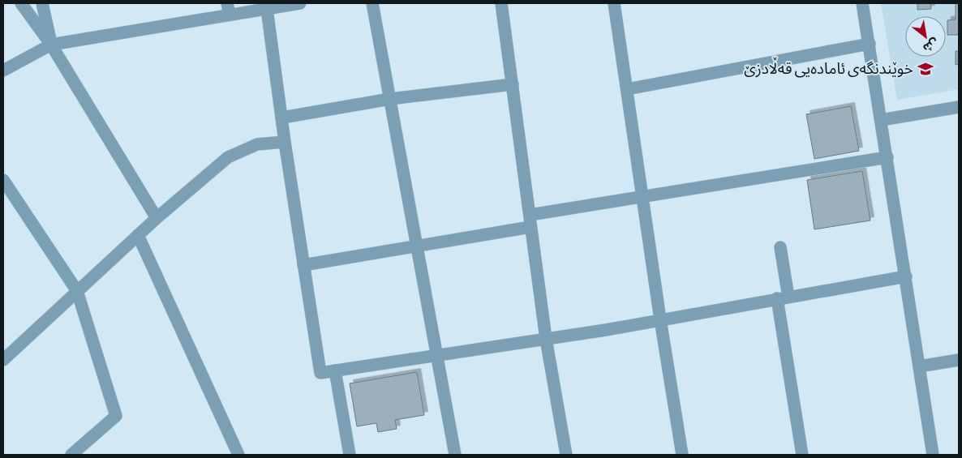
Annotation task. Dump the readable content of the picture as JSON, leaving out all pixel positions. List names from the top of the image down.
{
  "places": {
    "school or university": ["خوێندنگەی ئامادەیی قەڵادزێ"]
  },
  "north": "bottom right"
}
